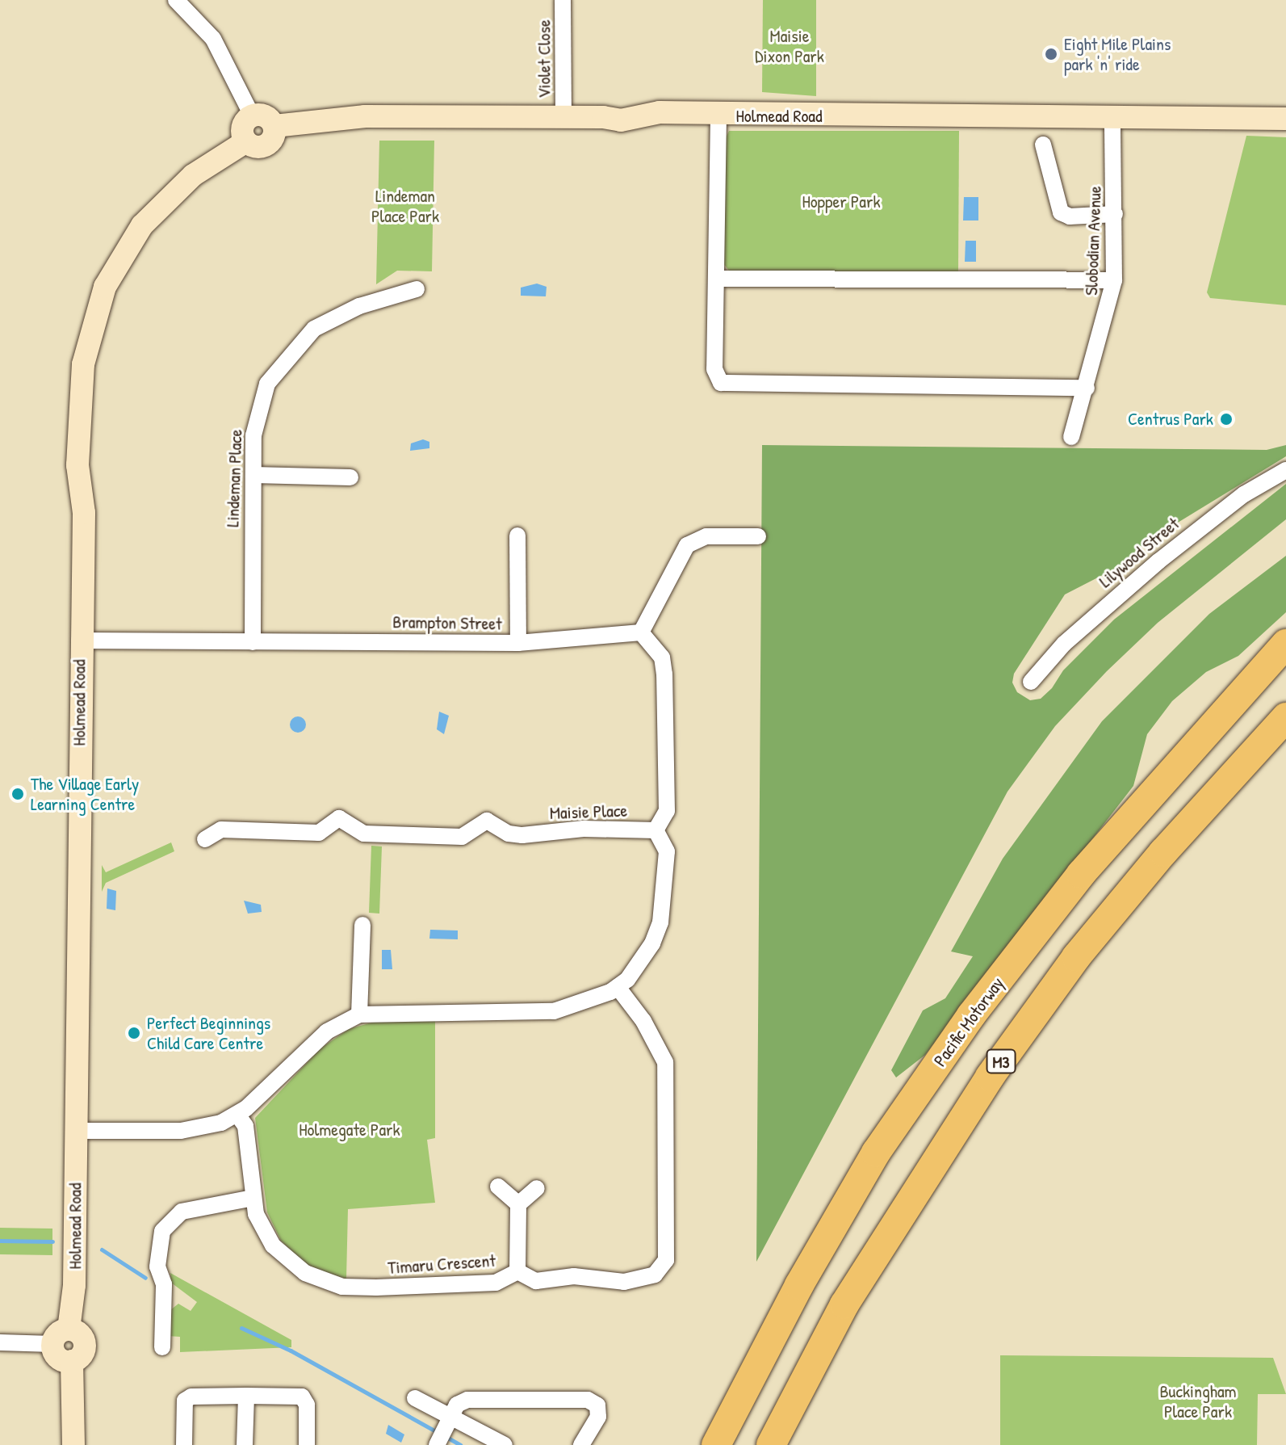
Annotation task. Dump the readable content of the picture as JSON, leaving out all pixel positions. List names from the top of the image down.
{
  "streets": {
    "highway": ["Pacific Motorway", "M3"],
    "street": [
      "Violet Close",
      "Holmead Road",
      "Slobodian Avenue",
      "Lindeman Place",
      "Lilywood Street",
      "Brampton Street",
      "Maisie Place",
      "Timaru Crescent"
    ]
  },
  "crossings": [
    ["Violet Close", "Holmead Road"],
    ["Holmead Road", "Slobodian Avenue"],
    ["Holmead Road", "Brampton Street"],
    ["Lindeman Place", "Brampton Street"]
  ],
  "parks": [
    "Maisie Dixon Park",
    "Lindeman Place Park",
    "Hopper Park",
    "Holmegate Park",
    "Buckingham Place Park"
  ],
  "places": [
    "Eight Mile Plains park 'n' ride",
    "Centrus Park",
    "The Village Early Learning Centre",
    "Perfect Beginnings Child Care Centre"
  ]
}
